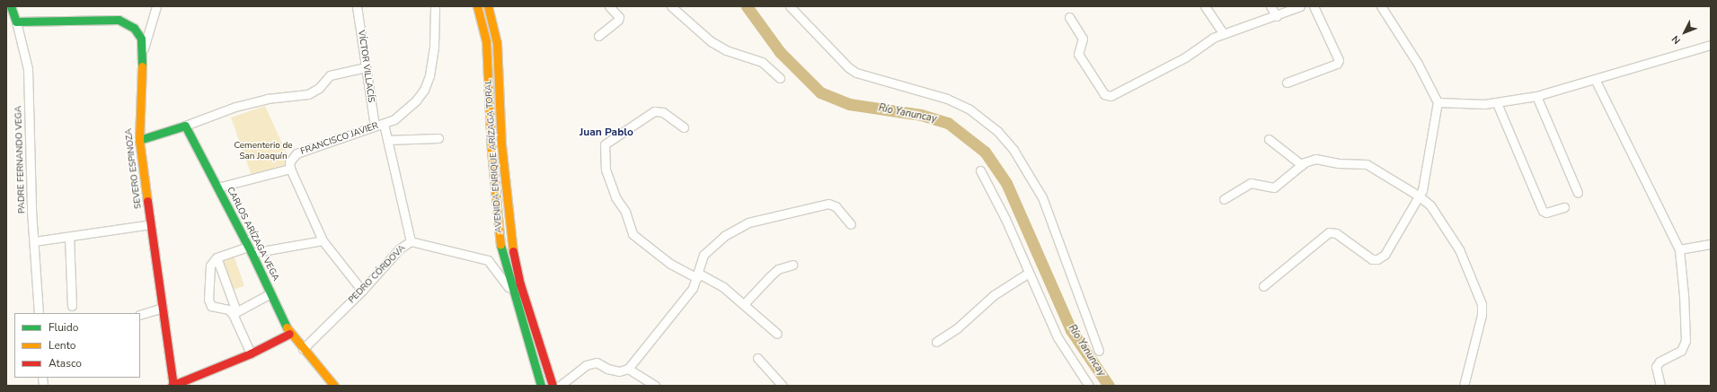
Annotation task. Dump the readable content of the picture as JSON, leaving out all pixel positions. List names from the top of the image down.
{
  "streets": {
    "street": [
      "VÍCTOR VILLACÍS",
      "FRANCISCO JAVIER",
      "AVENIDA ENRIQUE ARÍZAGA TORAL",
      "PADRE FERNANDO VEGA",
      "SEVERO ESPINOZA",
      "CARLOS ARÍZAGA VEGA",
      "PEDRO CÓRDOVA"
    ]
  },
  "crossings": [
    ["VÍCTOR VILLACÍS", "FRANCISCO JAVIER"],
    ["AVENIDA ENRIQUE ARÍZAGA TORAL", "PEDRO CÓRDOVA"],
    ["PADRE FERNANDO VEGA", "SEVERO ESPINOZA"],
    ["CARLOS ARÍZAGA VEGA", "PEDRO CÓRDOVA"]
  ],
  "districts": ["Juan Pablo"],
  "water": ["Río Yanuncay"],
  "parks": ["Cementerio de San Joaquín"],
  "legend": ["Fluido", "Lento", "Atasco"],
  "north": "bottom left"
}
